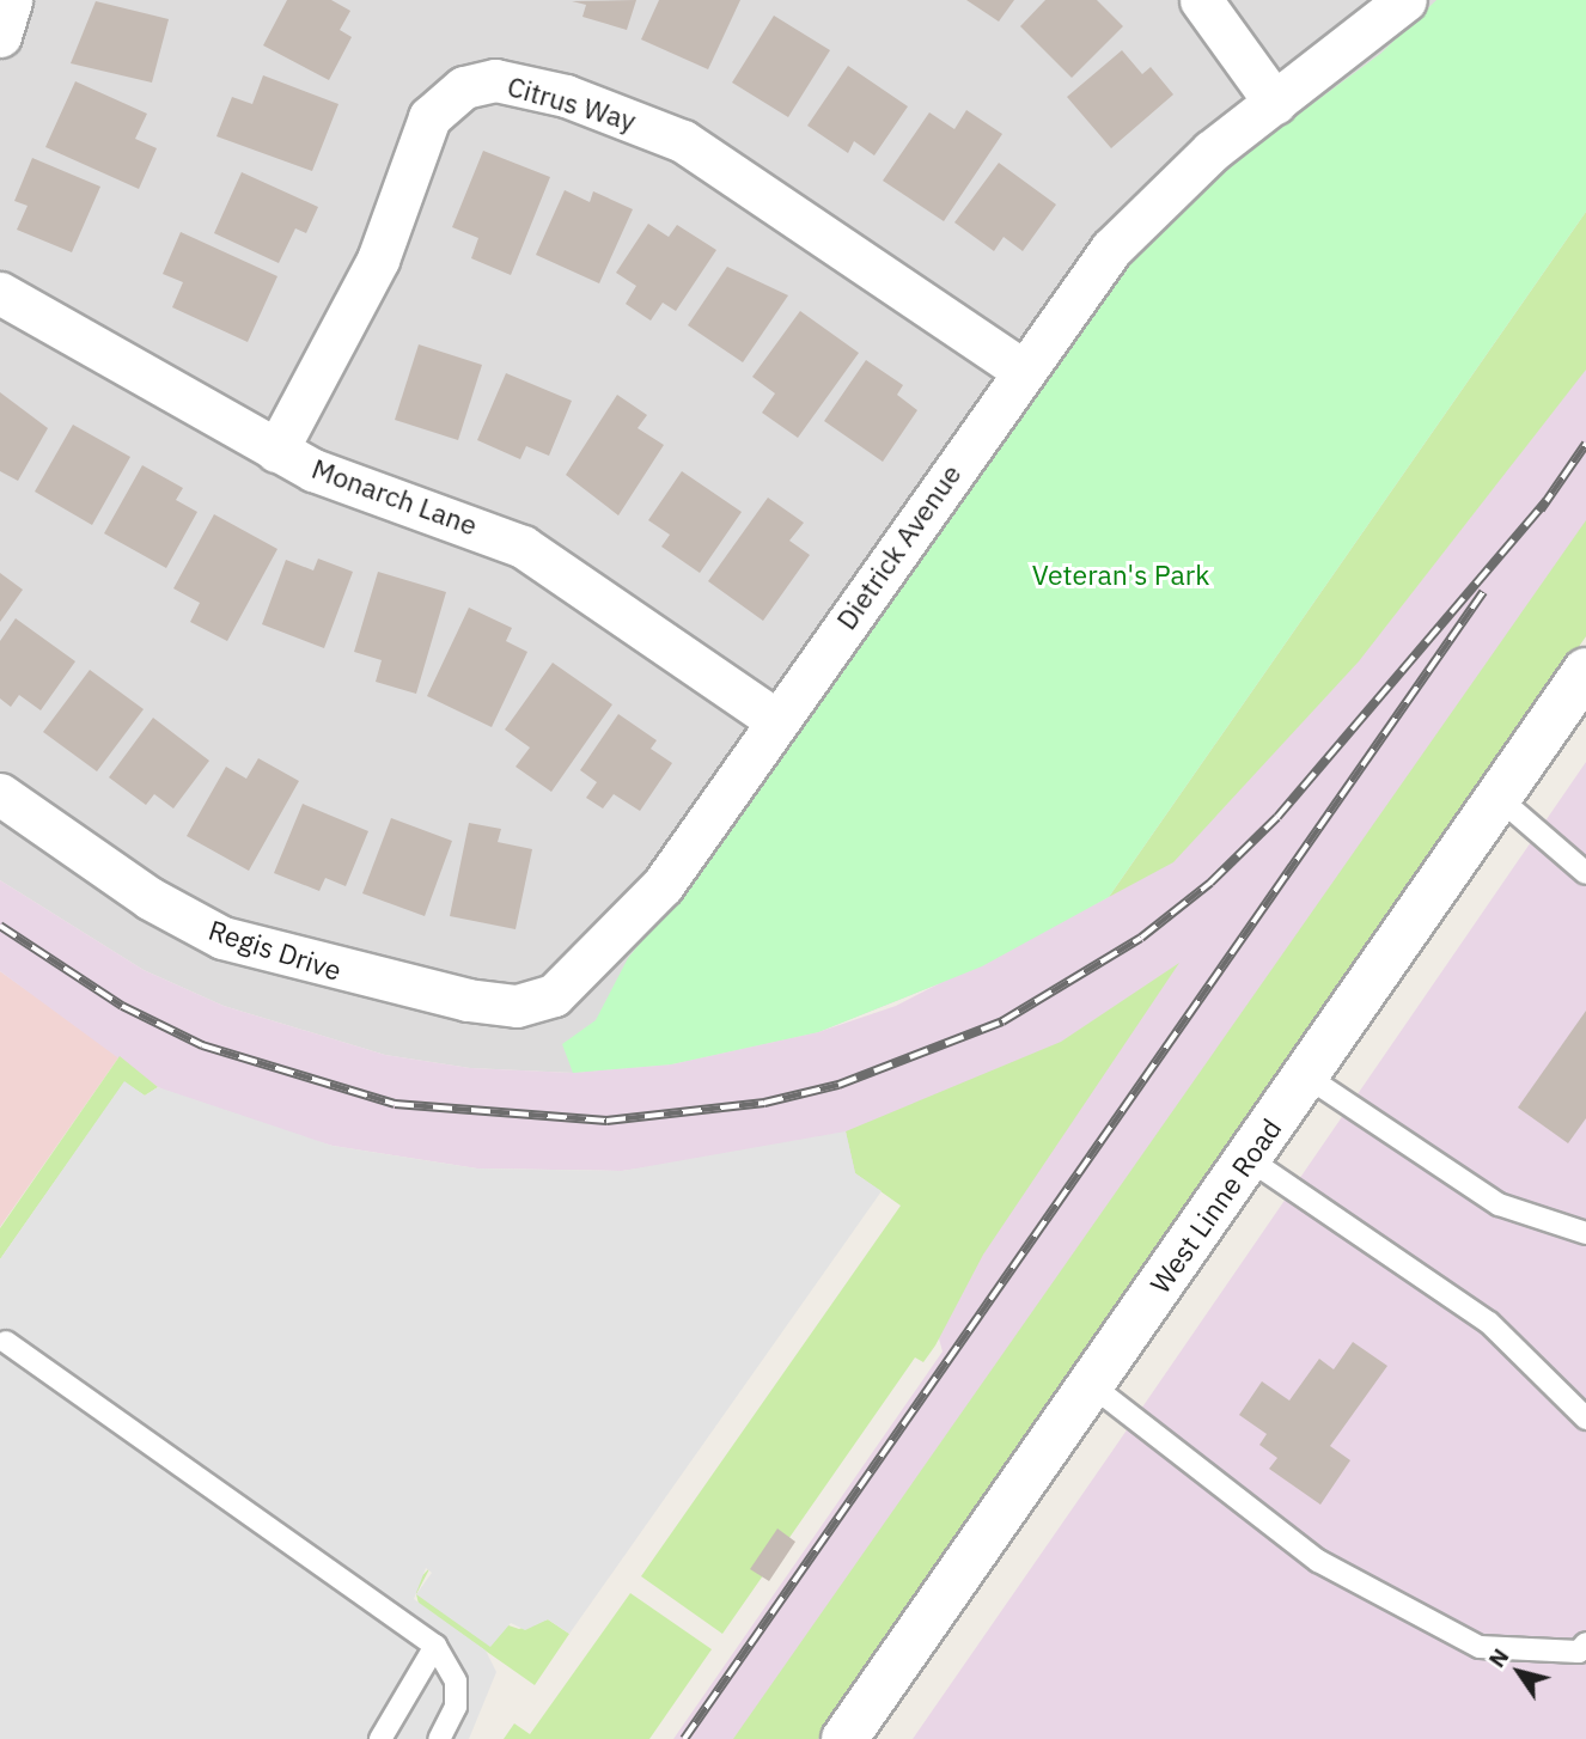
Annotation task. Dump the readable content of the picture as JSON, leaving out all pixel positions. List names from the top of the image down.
{
  "streets": {
    "street": [
      "Citrus Way",
      "Monarch Lane",
      "Dietrick Avenue",
      "Regis Drive",
      "West Linne Road"
    ]
  },
  "crossings": [
    ["Citrus Way", "Monarch Lane"],
    ["Citrus Way", "Dietrick Avenue"],
    ["Monarch Lane", "Dietrick Avenue"],
    ["Dietrick Avenue", "Regis Drive"]
  ],
  "parks": ["Veteran's Park"],
  "north": "top left"
}
